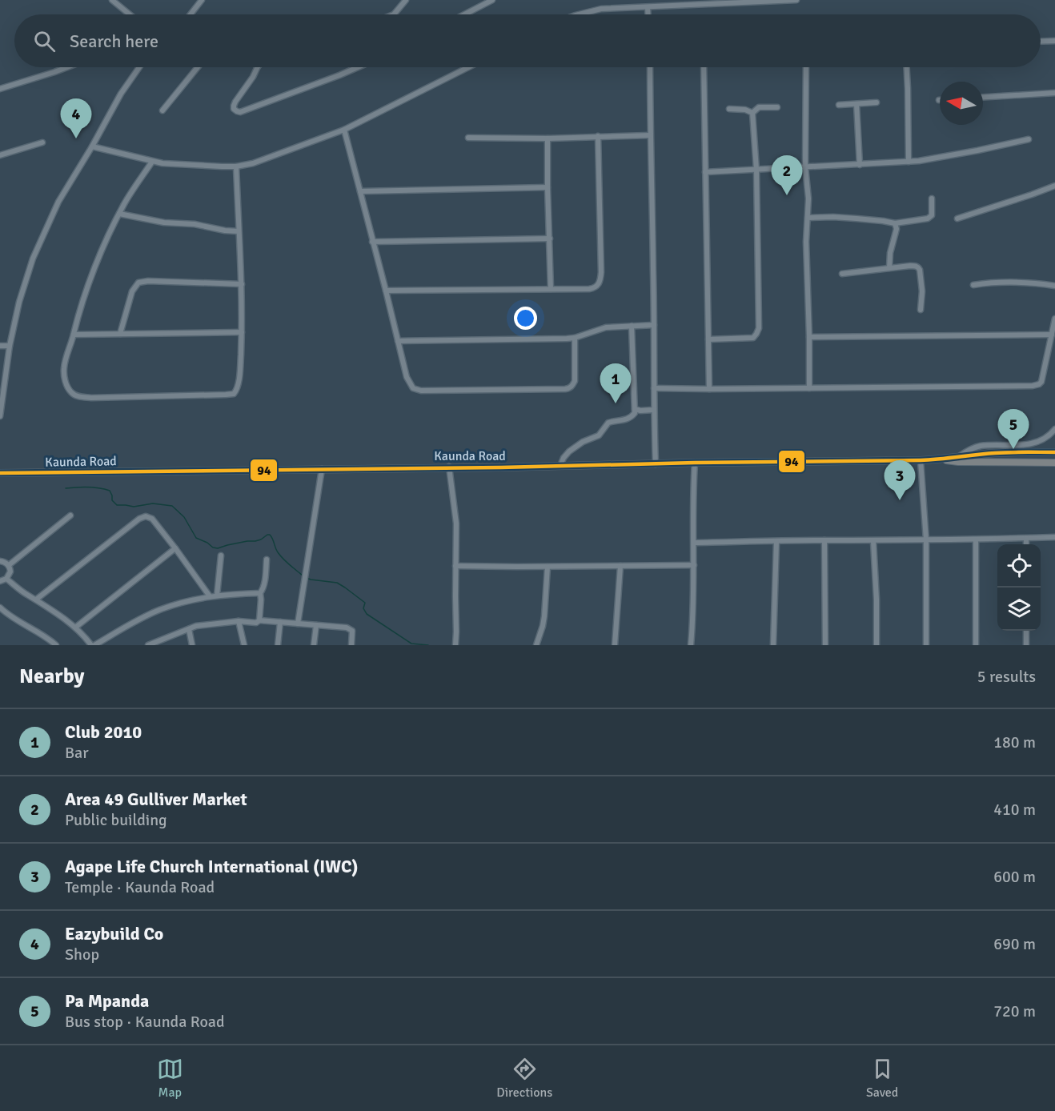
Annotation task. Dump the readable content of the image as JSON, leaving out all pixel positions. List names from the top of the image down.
{
  "streets": {
    "main road": ["Kaunda Road"]
  },
  "lines": ["transit line 94"],
  "north": "left",
  "page": {
    "search": "Search here",
    "pins": [
      "4",
      "2",
      "1",
      "5",
      "3"
    ],
    "heading": ["Nearby", "5 results"],
    "list": [
      {
        "mark": "1",
        "name": "Club 2010",
        "note": "Bar",
        "value": "180 m"
      },
      {
        "mark": "2",
        "name": "Area 49 Gulliver Market",
        "note": "Public building",
        "value": "410 m"
      },
      {
        "mark": "3",
        "name": "Agape Life Church International (IWC)",
        "note": "Temple · Kaunda Road",
        "value": "600 m"
      },
      {
        "mark": "4",
        "name": "Eazybuild Co",
        "note": "Shop",
        "value": "690 m"
      },
      {
        "mark": "5",
        "name": "Pa Mpanda",
        "note": "Bus stop · Kaunda Road",
        "value": "720 m"
      }
    ],
    "nav": ["Map", "Directions", "Saved"]
  }
}
